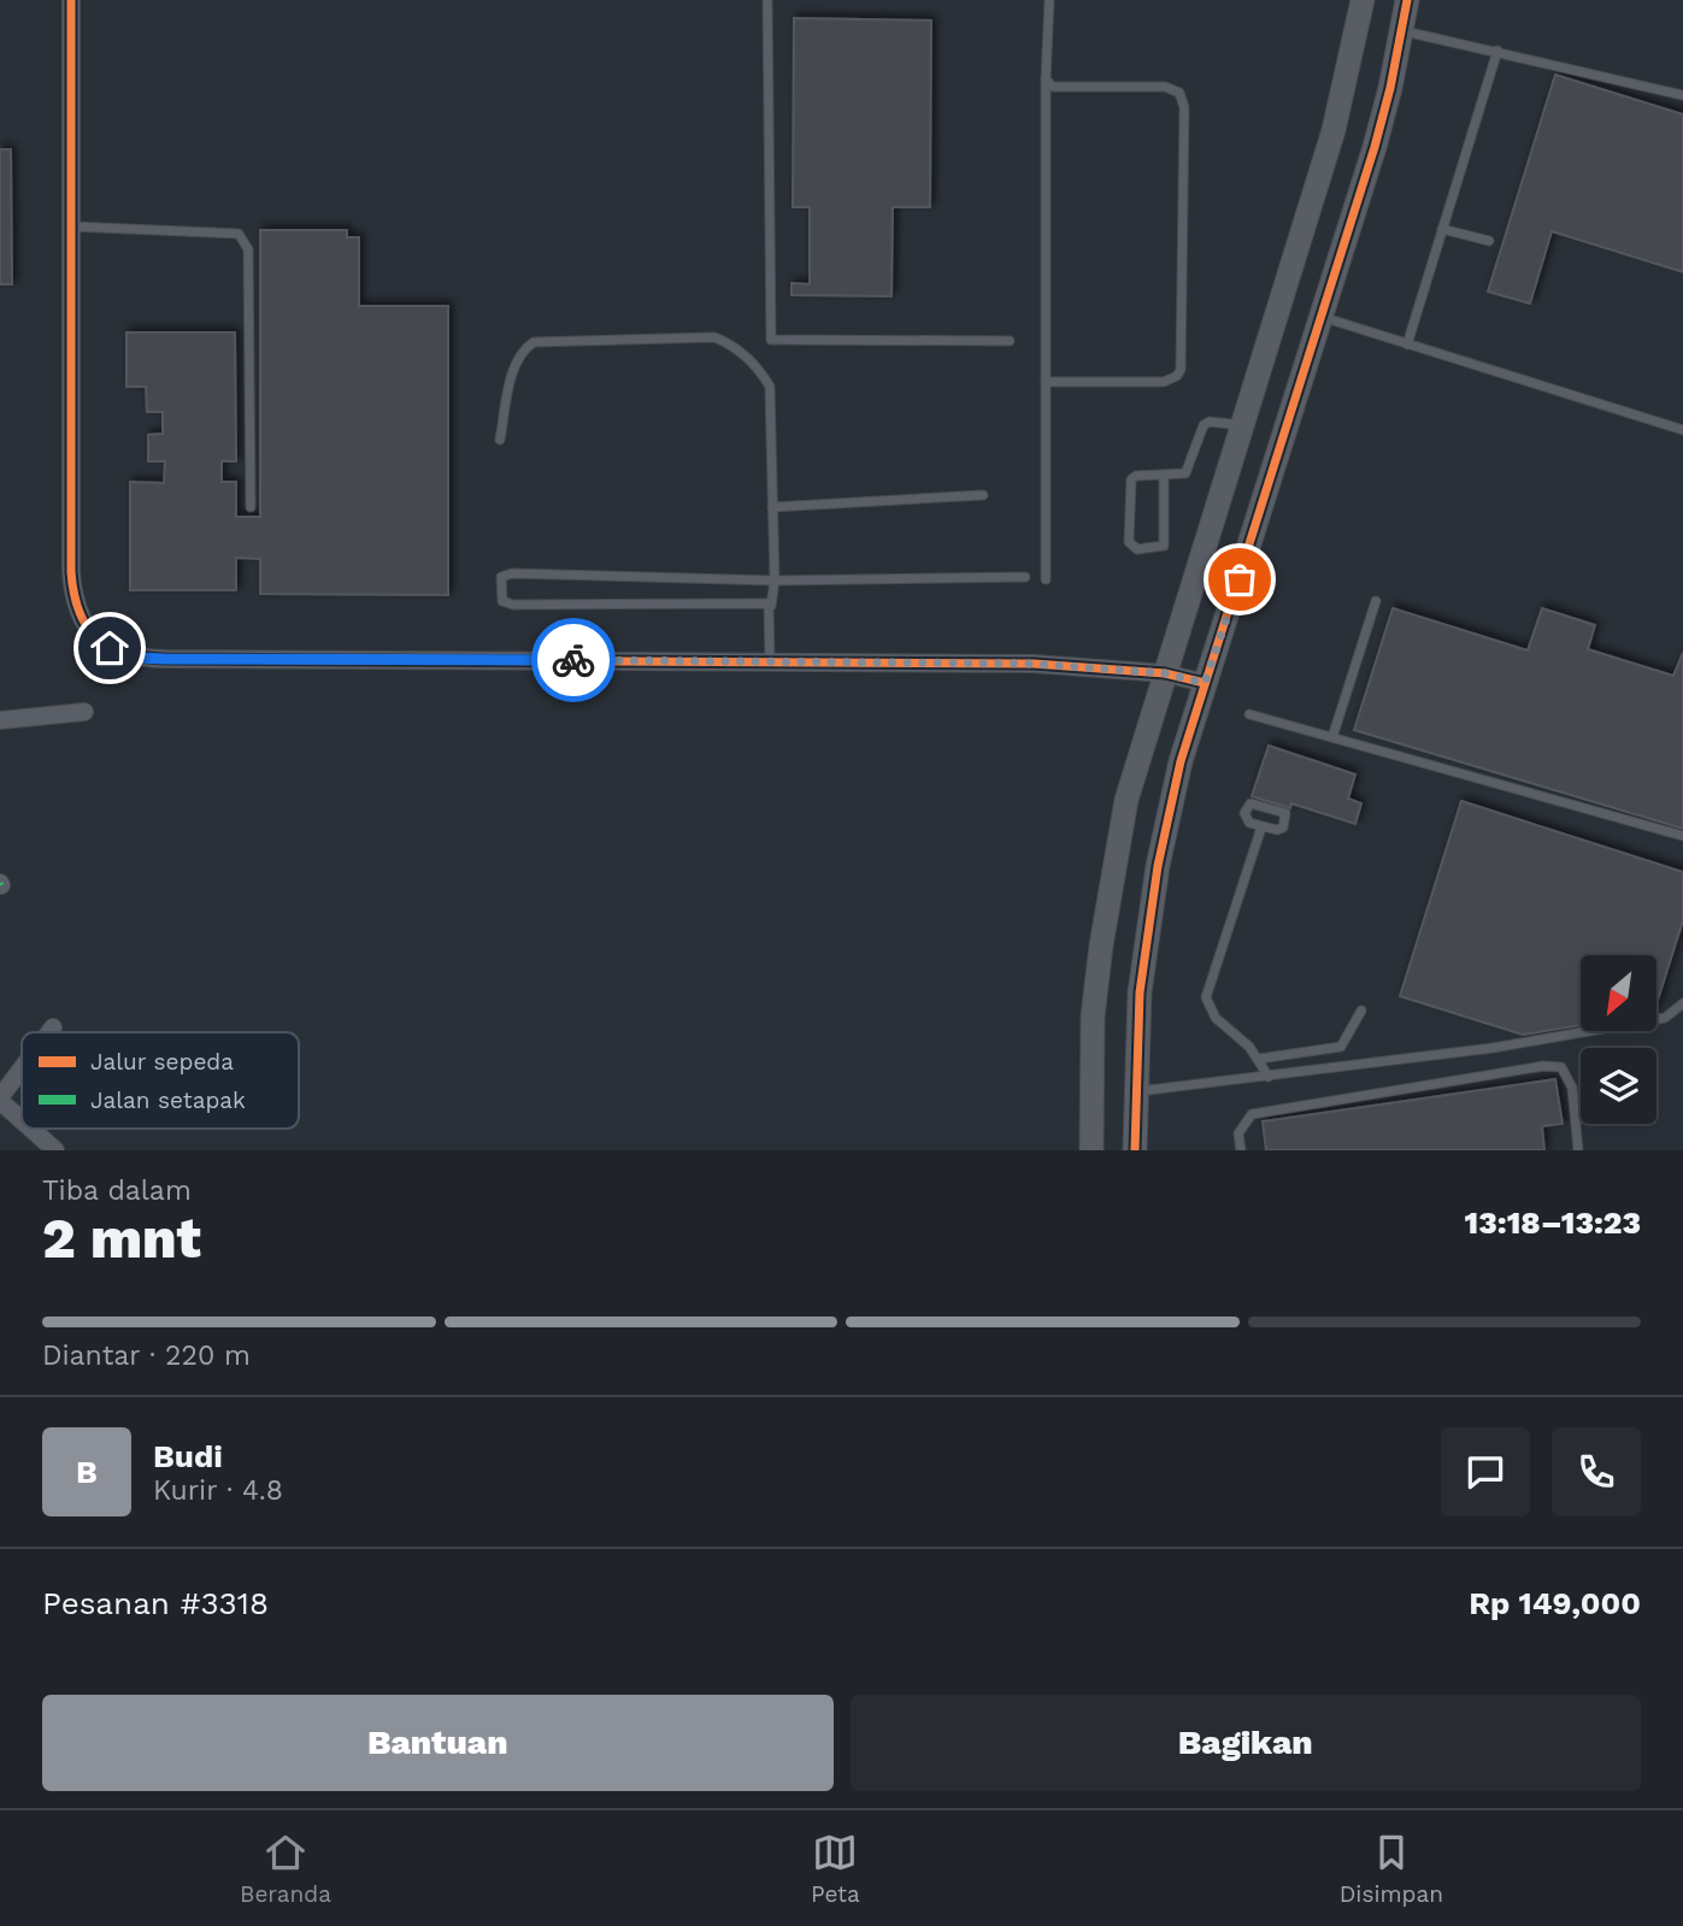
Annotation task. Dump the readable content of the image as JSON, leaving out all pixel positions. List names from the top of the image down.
{
  "legend": ["Jalur sepeda", "Jalan setapak"],
  "north": "bottom left",
  "page": {
    "heading": ["2 mnt", "Tiba dalam", "13:18–13:23"],
    "panel": [
      "Budi",
      "Kurir · 4.8",
      "Pesanan #3318",
      "Rp 149,000"
    ],
    "bar": "Diantar · 220 m",
    "round": "B",
    "buttons": ["Bantuan", "Bagikan"],
    "tabs": ["Beranda", "Peta", "Disimpan"]
  }
}
